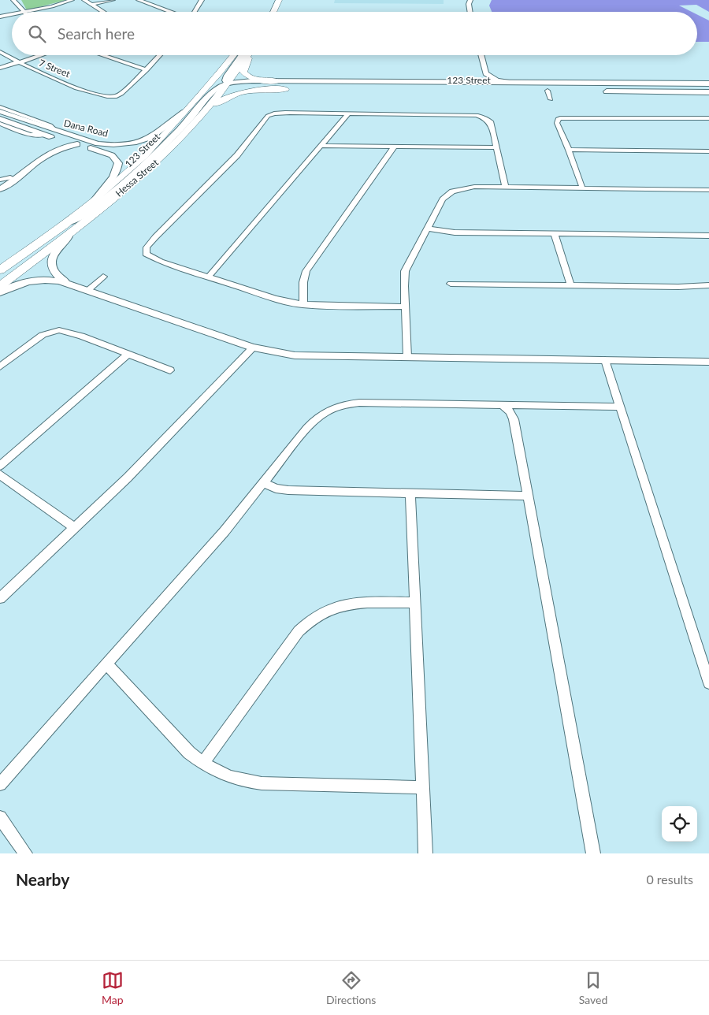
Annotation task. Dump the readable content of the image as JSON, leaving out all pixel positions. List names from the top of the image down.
{
  "streets": {
    "main road": ["123 Street", "Hessa Street"],
    "street": ["7 Street", "Dana Road"]
  },
  "crossings": [
    ["123 Street", "Hessa Street"],
    ["Dana Road", "Hessa Street"]
  ],
  "page": {
    "search": "Search here",
    "heading": ["Nearby", "0 results"],
    "nav": ["Map", "Directions", "Saved"]
  }
}
